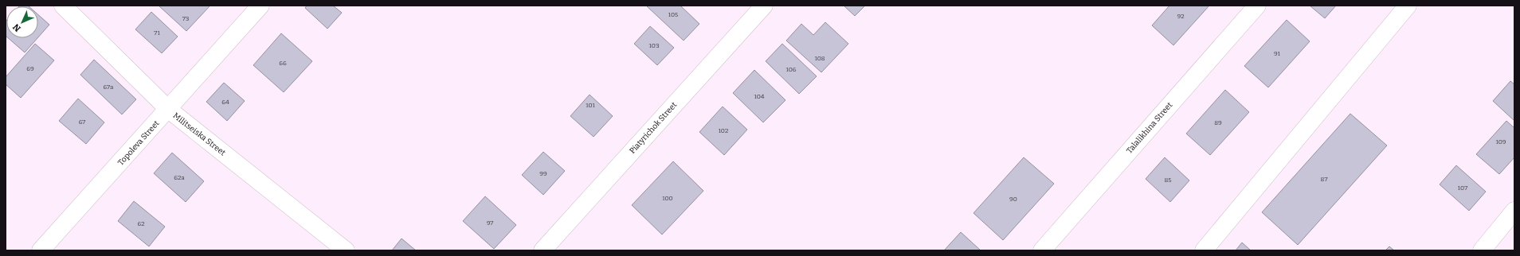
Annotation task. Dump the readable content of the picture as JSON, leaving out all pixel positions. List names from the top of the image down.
{
  "streets": {
    "street": [
      "Piatyrichok Street",
      "Talalikhina Street",
      "Militseiska Street",
      "Topoleva Street"
    ]
  },
  "crossings": [
    ["Militseiska Street", "Topoleva Street"]
  ],
  "house_numbers": [
    "105",
    "92",
    "73",
    "71",
    "103",
    "91",
    "108",
    "66",
    "69",
    "106",
    "67а",
    "104",
    "64",
    "101",
    "67",
    "89",
    "102",
    "109",
    "99",
    "62а",
    "87",
    "85",
    "107",
    "100",
    "90",
    "97",
    "62"
  ],
  "north": "bottom left"
}
